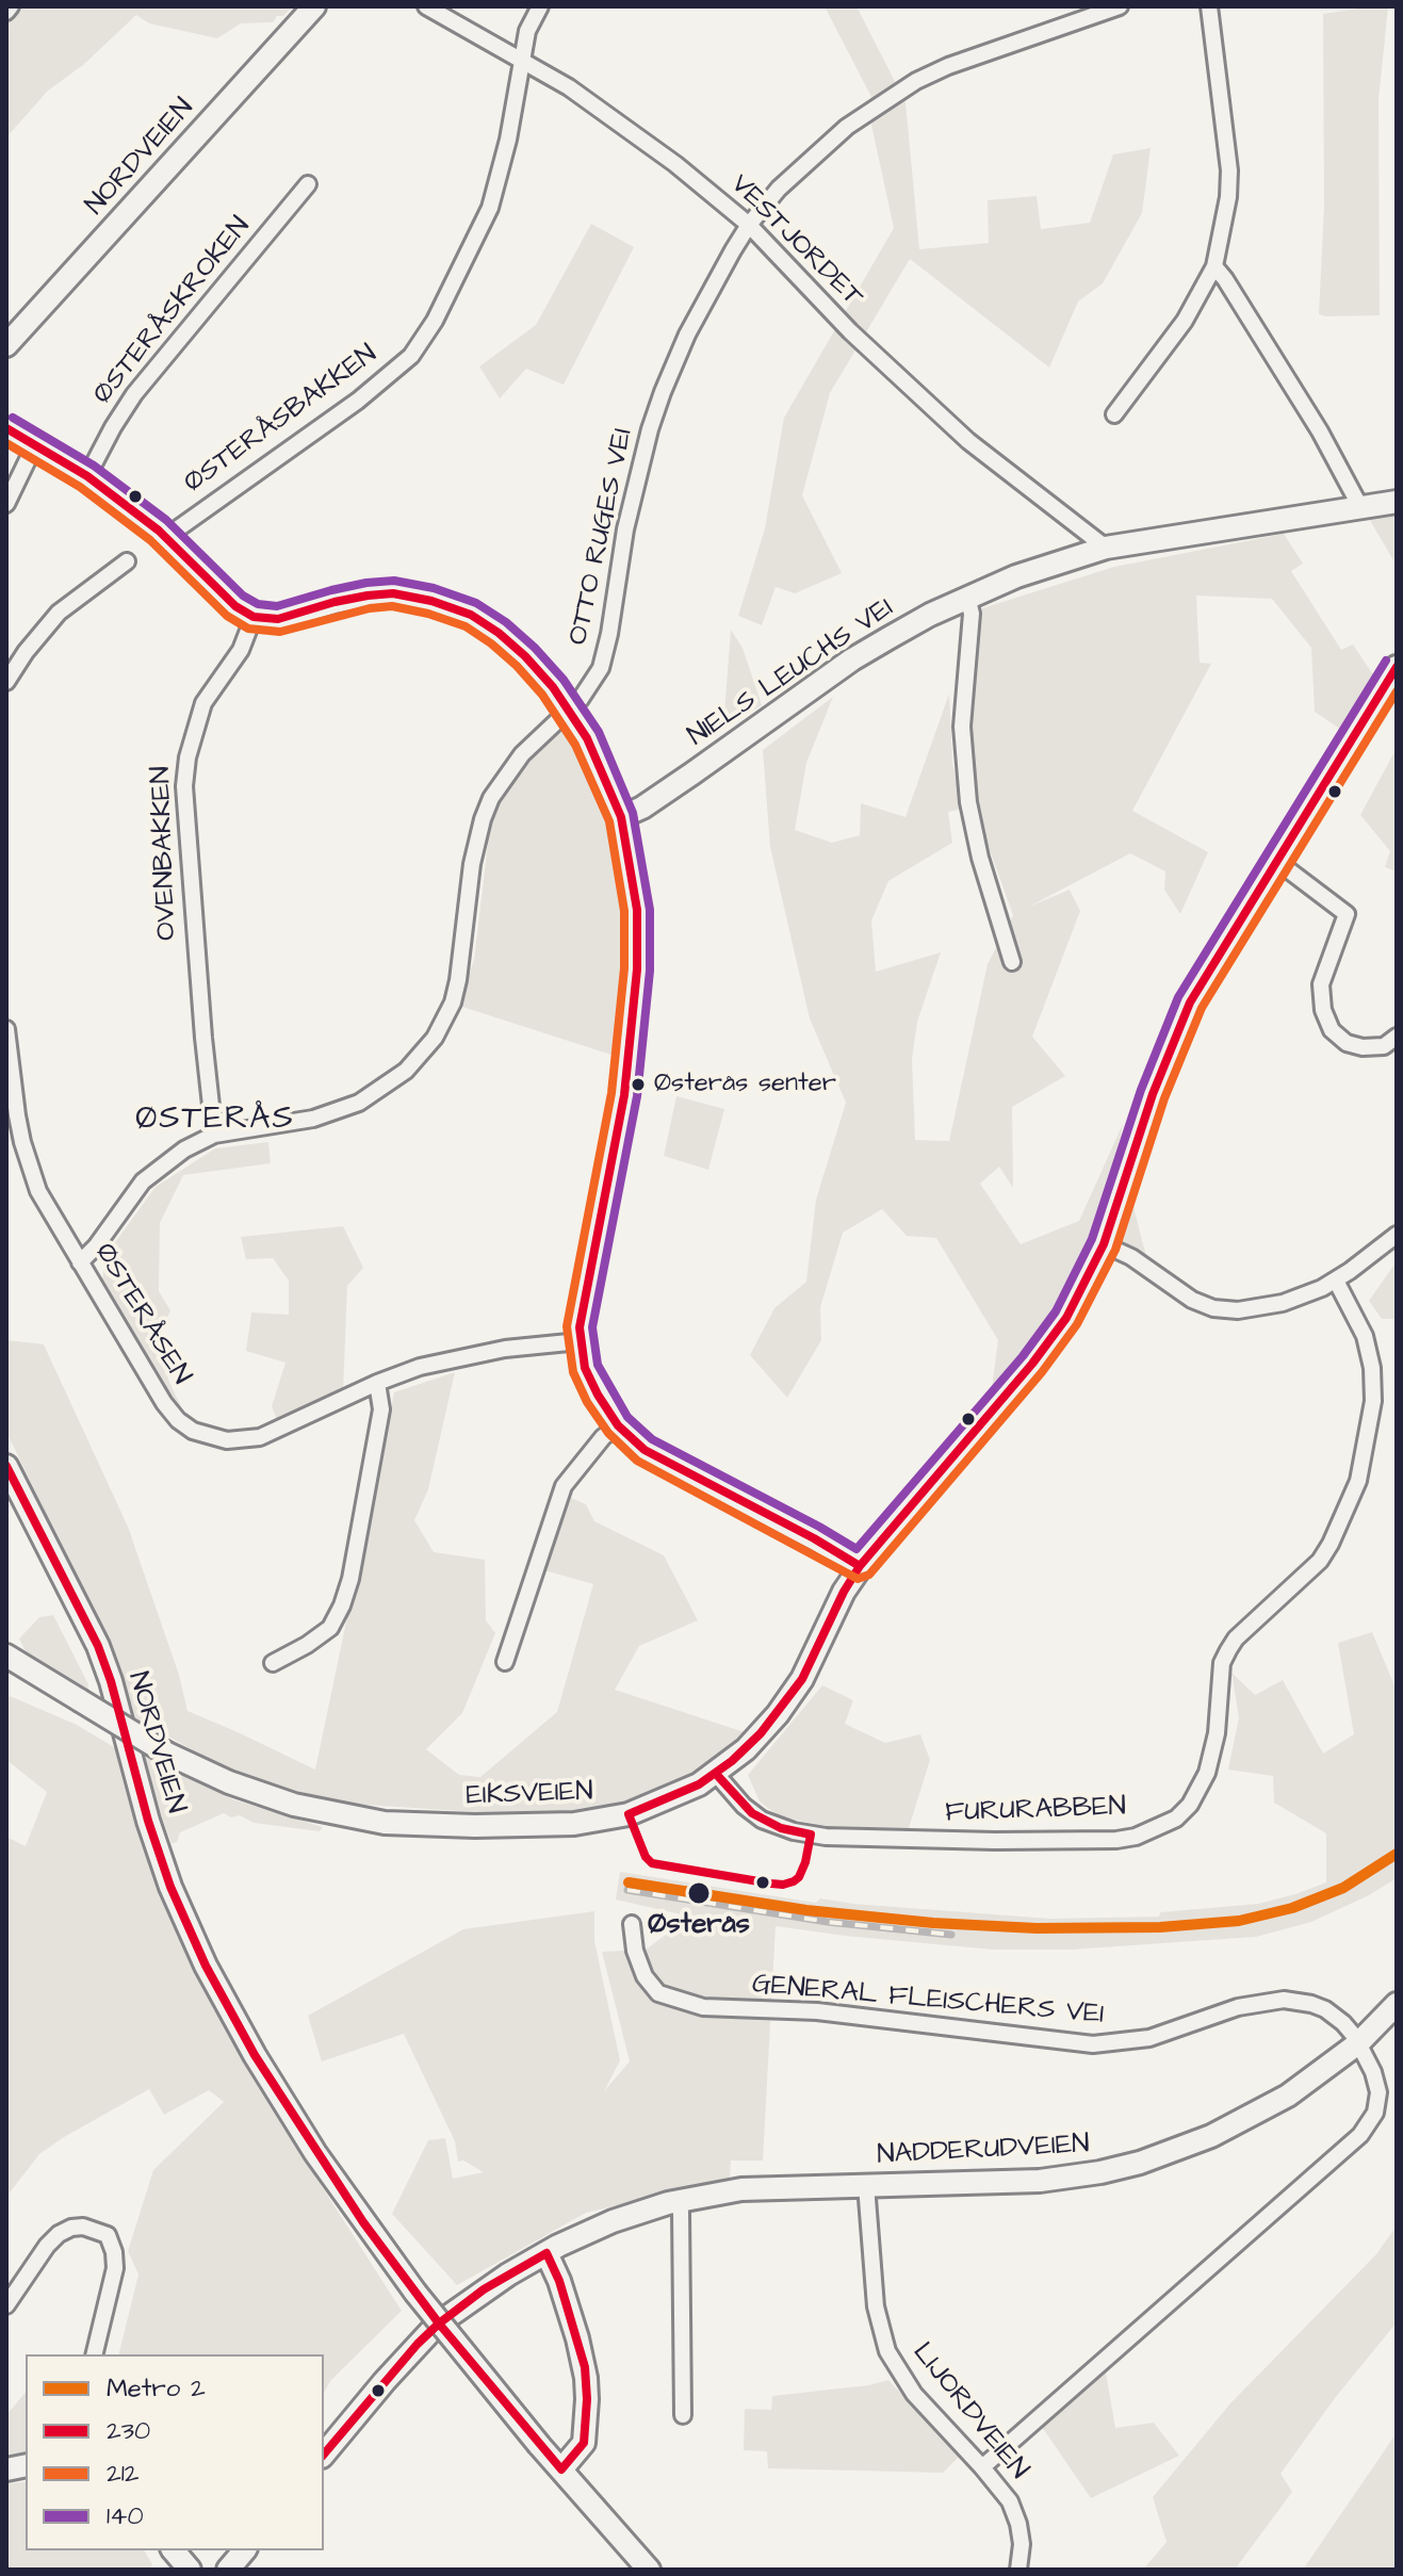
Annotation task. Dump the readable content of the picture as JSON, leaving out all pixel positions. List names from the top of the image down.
{
  "streets": {
    "street": [
      "NORDVEIEN",
      "VESTJORDET",
      "ØSTERÅSKROKEN",
      "ØSTERÅSBAKKEN",
      "OTTO RUGES VEI",
      "NIELS LEUCHS VEI",
      "OVENBAKKEN",
      "ØSTERÅSEN",
      "EIKSVEIEN",
      "FURURABBEN",
      "GENERAL FLEISCHERS VEI",
      "NADDERUDVEIEN",
      "LIJORDVEIEN"
    ]
  },
  "crossings": [
    ["VESTJORDET", "ØSTERÅSBAKKEN"],
    ["VESTJORDET", "OTTO RUGES VEI"],
    ["VESTJORDET", "NIELS LEUCHS VEI"],
    ["OTTO RUGES VEI", "OVENBAKKEN"],
    ["OTTO RUGES VEI", "ØSTERÅSEN"],
    ["EIKSVEIEN", "FURURABBEN"],
    ["GENERAL FLEISCHERS VEI", "NADDERUDVEIEN"],
    ["GENERAL FLEISCHERS VEI", "LIJORDVEIEN"],
    ["NADDERUDVEIEN", "LIJORDVEIEN"]
  ],
  "districts": ["ØSTERÅS"],
  "places": ["Østerås senter", "Østerås"],
  "lines": [
    "transit line 140",
    "transit line 230",
    "transit line 212",
    "metro line 2"
  ],
  "legend": [
    "Metro 2",
    "230",
    "212",
    "140"
  ]
}
